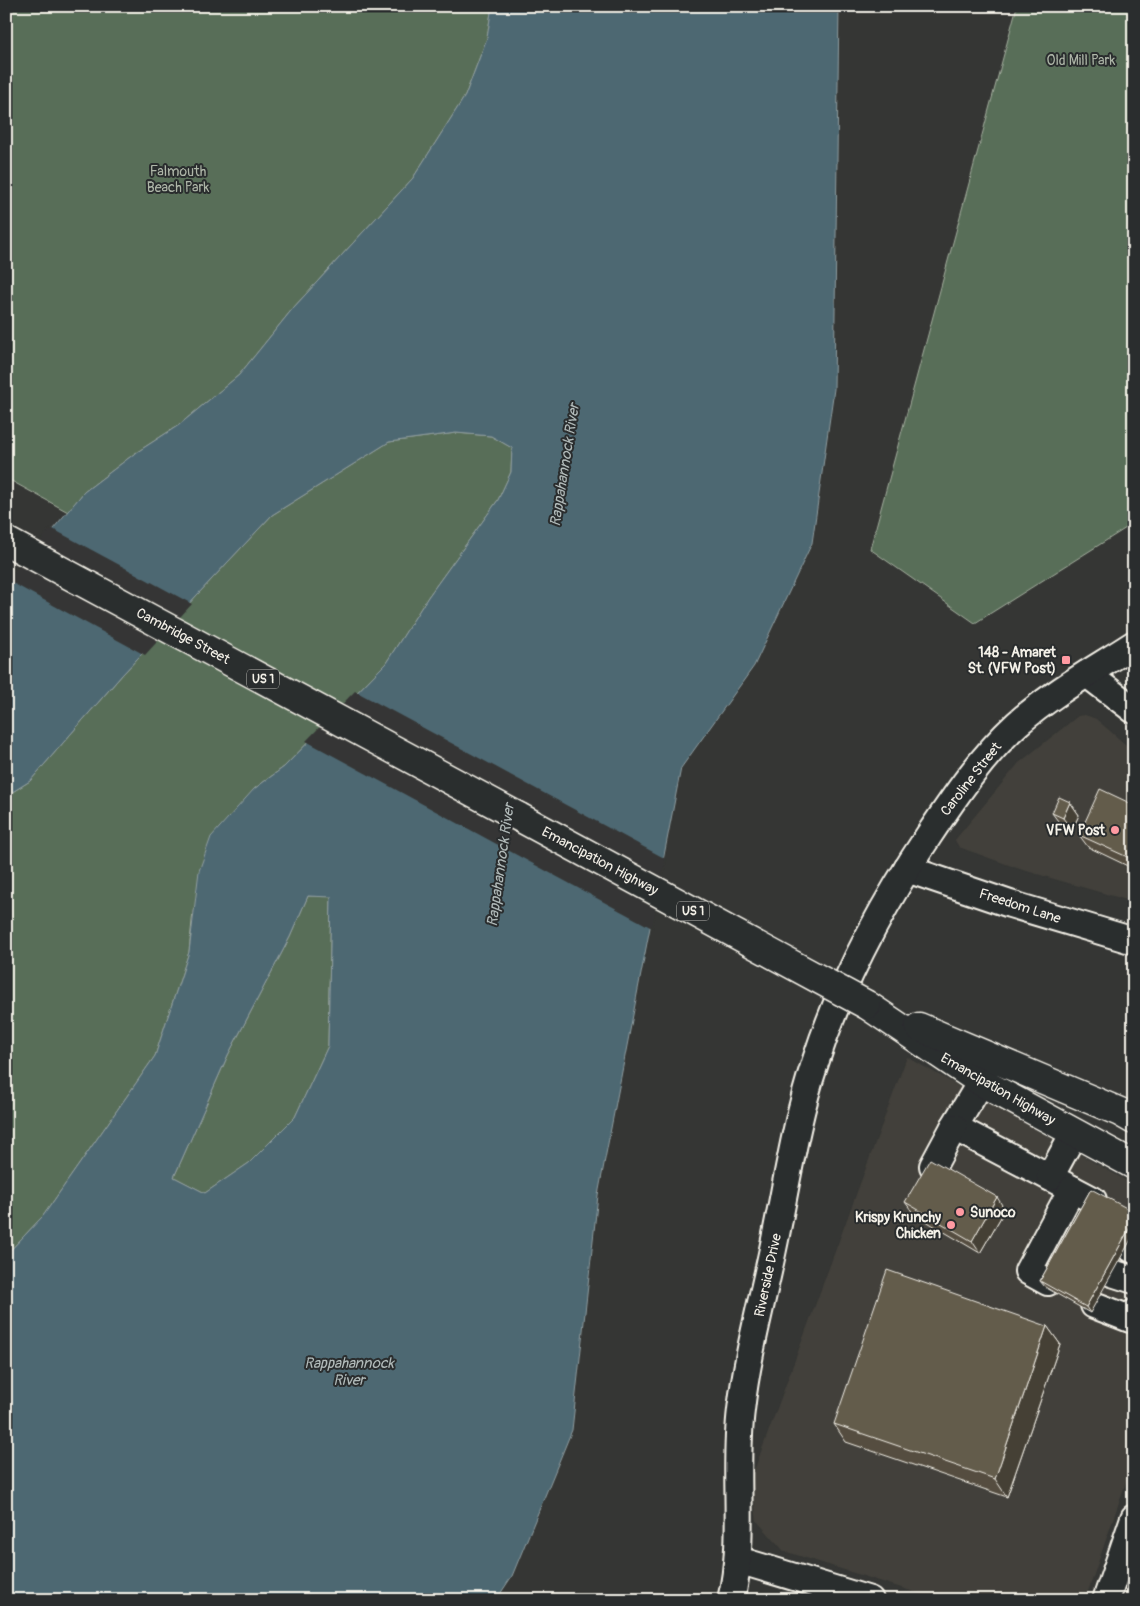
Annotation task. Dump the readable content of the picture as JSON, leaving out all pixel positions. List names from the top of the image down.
{
  "streets": {
    "main road": ["Cambridge Street", "US 1", "Emancipation Highway"],
    "street": ["Caroline Street", "Freedom Lane", "Riverside Drive"]
  },
  "crossings": [
    ["Cambridge Street", "Emancipation Highway"],
    ["Caroline Street", "Freedom Lane"],
    ["Caroline Street", "Riverside Drive"]
  ],
  "water": ["Rappahannock River"],
  "parks": ["Old Mill Park", "Falmouth Beach Park"],
  "places": {
    "transit": ["148 - Amaret St. (VFW Post)"],
    "other": ["VFW Post", "Sunoco", "Krispy Krunchy Chicken"]
  }
}
